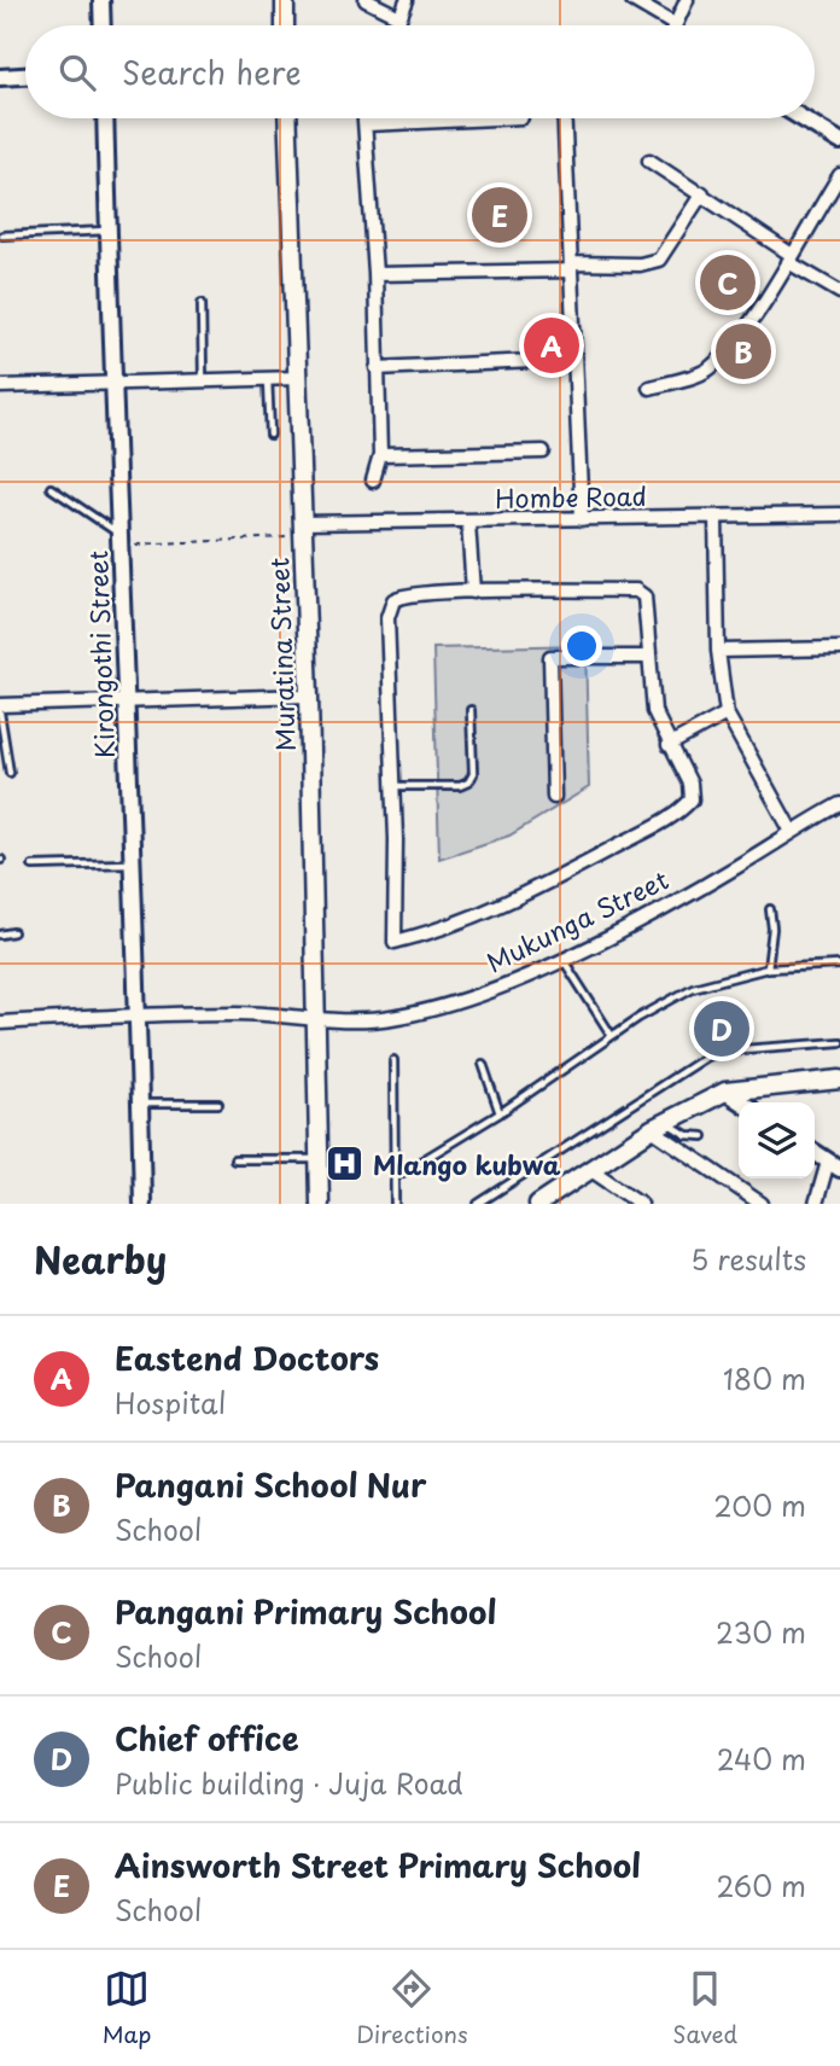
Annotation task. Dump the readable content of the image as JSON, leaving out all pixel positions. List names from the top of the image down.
{
  "streets": {
    "main road": ["Muratina Street"],
    "street": ["Hombe Road", "Kirongothi Street", "Mukunga Street"]
  },
  "crossings": [
    ["Hombe Road", "Muratina Street"],
    ["Kirongothi Street", "Mukunga Street"],
    ["Muratina Street", "Mukunga Street"]
  ],
  "places": {
    "hospital": ["Mlango kubwa"]
  },
  "page": {
    "search": "Search here",
    "pins": [
      "E",
      "C",
      "A",
      "B",
      "D"
    ],
    "heading": ["Nearby", "5 results"],
    "list": [
      {
        "mark": "A",
        "name": "Eastend Doctors",
        "note": "Hospital",
        "value": "180 m"
      },
      {
        "mark": "B",
        "name": "Pangani School Nur",
        "note": "School",
        "value": "200 m"
      },
      {
        "mark": "C",
        "name": "Pangani Primary School",
        "note": "School",
        "value": "230 m"
      },
      {
        "mark": "D",
        "name": "Chief office",
        "note": "Public building · Juja Road",
        "value": "240 m"
      },
      {
        "mark": "E",
        "name": "Ainsworth Street Primary School",
        "note": "School",
        "value": "260 m"
      }
    ],
    "nav": ["Map", "Directions", "Saved"]
  }
}
